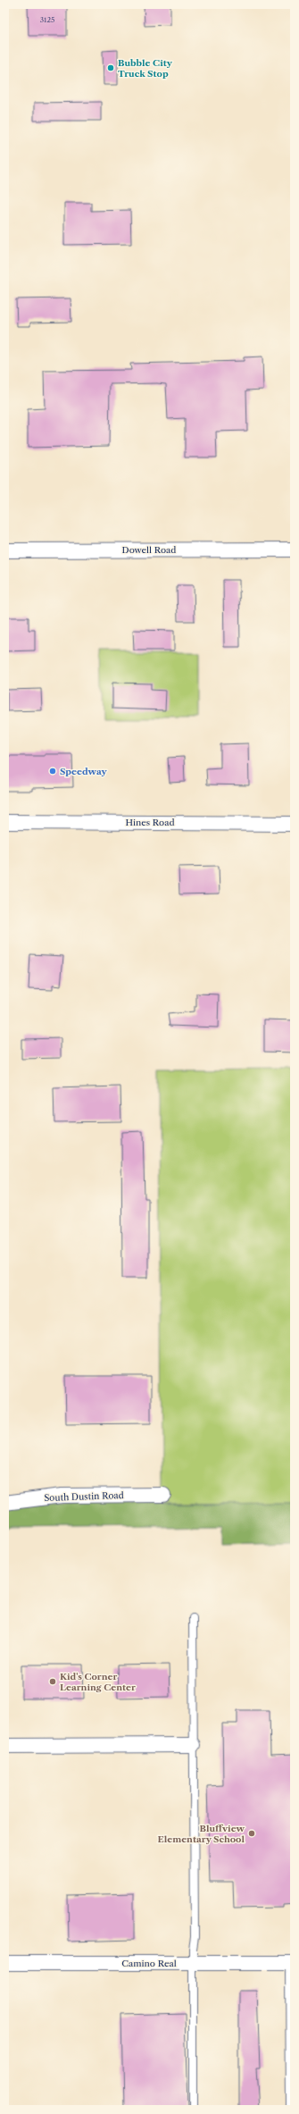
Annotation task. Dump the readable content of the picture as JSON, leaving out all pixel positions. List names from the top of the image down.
{
  "streets": {
    "street": [
      "Dowell Road",
      "Hines Road",
      "South Dustin Road",
      "Camino Real"
    ]
  },
  "places": [
    "Bubble City Truck Stop",
    "Speedway",
    "Kid's Corner Learning Center",
    "Bluffview Elementary School"
  ],
  "house_numbers": ["3125"]
}
